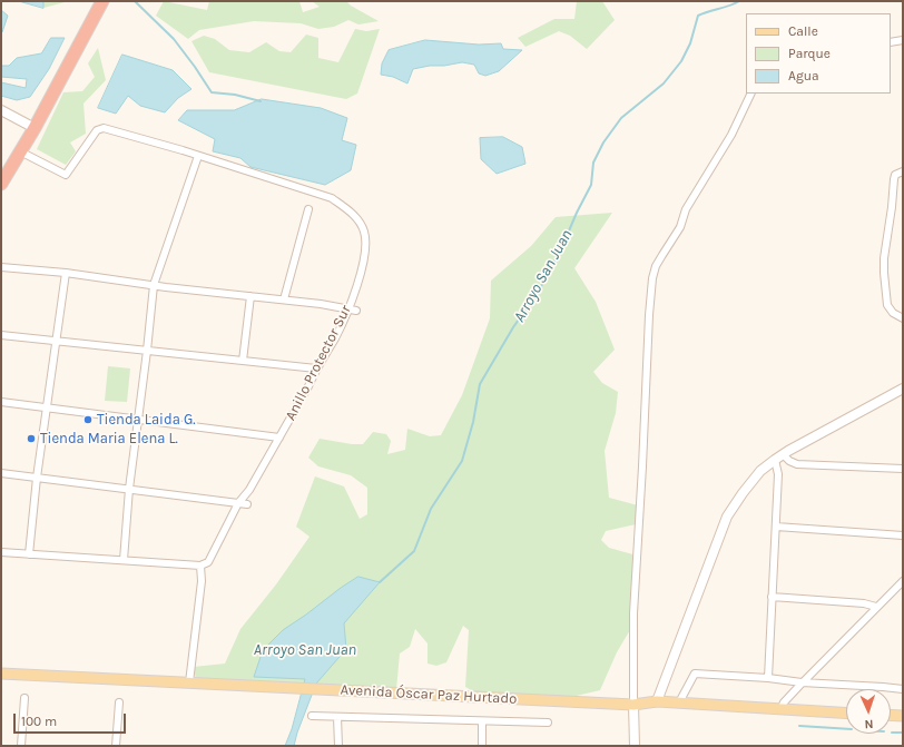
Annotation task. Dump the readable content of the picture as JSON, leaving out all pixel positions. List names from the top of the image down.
{
  "streets": {
    "main road": ["Avenida Óscar Paz Hurtado"],
    "street": ["Anillo Protector Sur"]
  },
  "water": ["Arroyo San Juan"],
  "places": ["Tienda Laida G.", "Tienda Maria Elena L."],
  "legend": ["Calle", "Parque", "Agua"],
  "scale_bar": "100 m",
  "north": "bottom"
}
